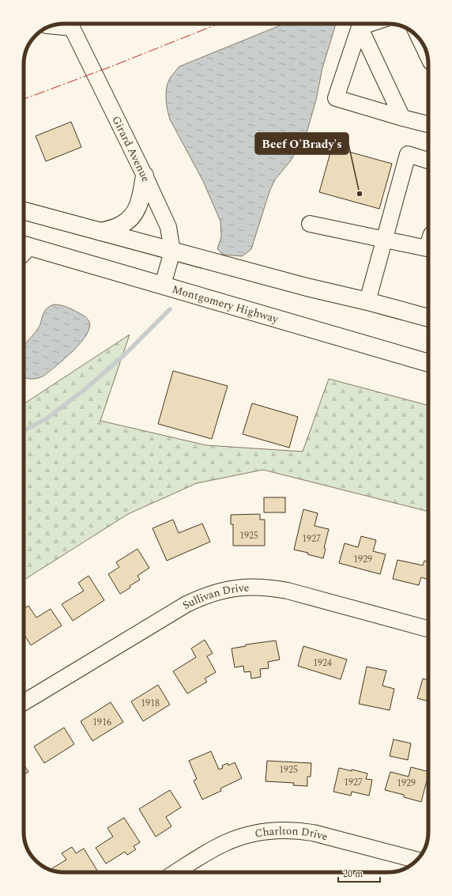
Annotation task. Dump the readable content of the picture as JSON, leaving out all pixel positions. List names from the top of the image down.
{
  "streets": {
    "main road": ["Montgomery Highway"],
    "street": ["Girard Avenue", "Sullivan Drive", "Charlton Drive"]
  },
  "crossings": [
    ["Girard Avenue", "Montgomery Highway"]
  ],
  "places": ["Beef O'Brady's"],
  "house_numbers": [
    "1925",
    "1927",
    "1929",
    "1924",
    "1918",
    "1916",
    "1925",
    "1927",
    "1929"
  ],
  "scale_bar": "20 m"
}
